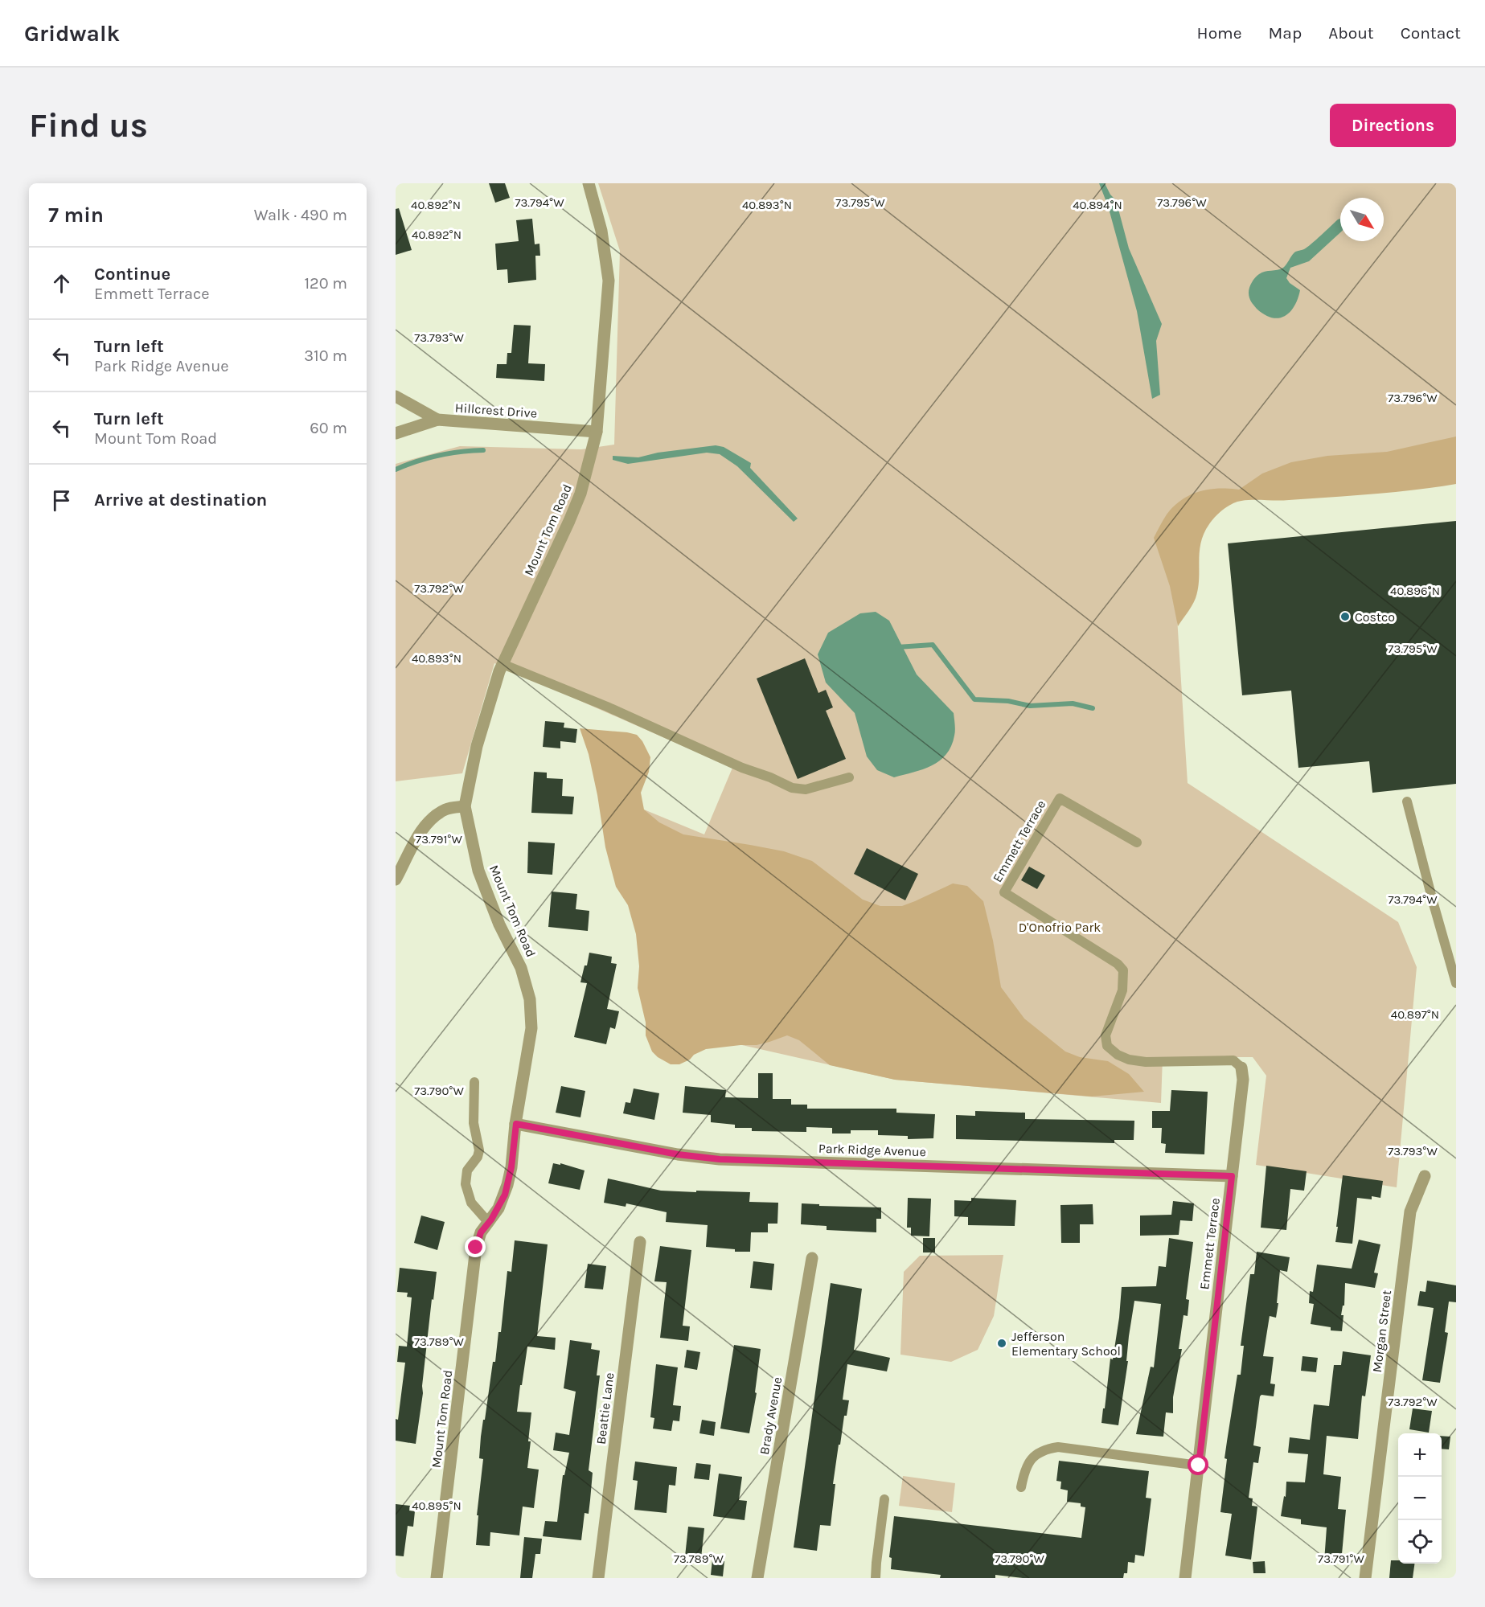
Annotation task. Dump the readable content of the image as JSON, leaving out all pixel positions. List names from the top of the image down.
{
  "streets": {
    "street": [
      "Hillcrest Drive",
      "Mount Tom Road",
      "Emmett Terrace",
      "Park Ridge Avenue",
      "Morgan Street",
      "Beattie Lane",
      "Brady Avenue"
    ]
  },
  "crossings": [
    ["Hillcrest Drive", "Mount Tom Road"],
    ["Mount Tom Road", "Park Ridge Avenue"],
    ["Emmett Terrace", "Park Ridge Avenue"]
  ],
  "parks": ["D'Onofrio Park"],
  "places": ["Costco", "Jefferson Elementary School"],
  "north": "bottom right",
  "page": {
    "header": "Gridwalk",
    "nav": [
      "Home",
      "Map",
      "About",
      "Contact"
    ],
    "buttons": "Directions",
    "title": "Find us",
    "heading": ["7 min", "Walk · 490 m"],
    "list": [
      ["Continue", "Emmett Terrace", "120 m"],
      ["Turn left", "Park Ridge Avenue", "310 m"],
      ["Turn left", "Mount Tom Road", "60 m"],
      "Arrive at destination"
    ],
    "map_buttons": ["+", "−"]
  },
  "coordinates": [
    "73.794°W",
    "73.795°W",
    "73.796°W",
    "40.892°N",
    "40.894°N",
    "40.893°N",
    "73.793°W",
    "73.792°W",
    "40.896°N",
    "73.791°W",
    "40.897°N",
    "73.790°W",
    "73.789°W",
    "40.895°N"
  ]
}
